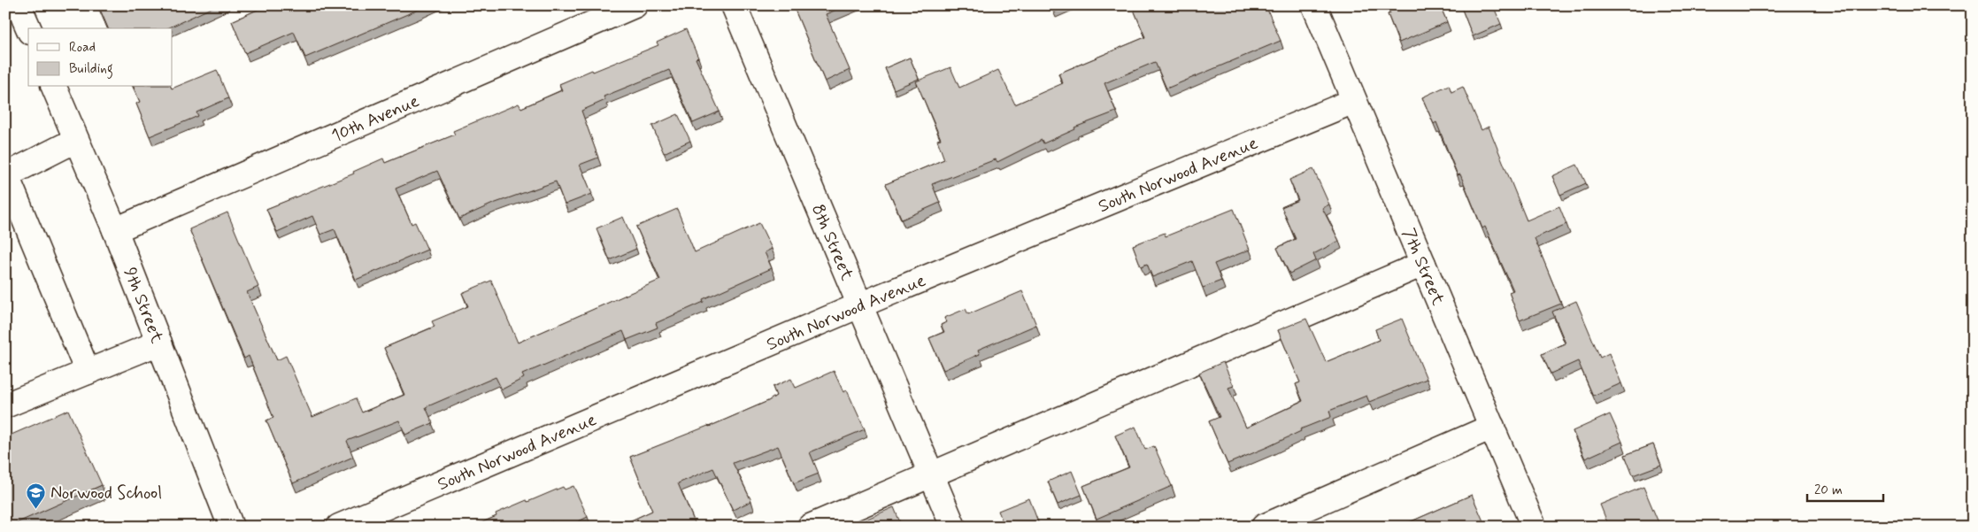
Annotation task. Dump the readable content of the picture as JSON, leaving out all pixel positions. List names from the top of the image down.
{
  "streets": {
    "street": [
      "10th Avenue",
      "South Norwood Avenue",
      "8th Street",
      "7th Street",
      "9th Street"
    ]
  },
  "crossings": [
    ["10th Avenue", "9th Street"],
    ["South Norwood Avenue", "8th Street"],
    ["South Norwood Avenue", "7th Street"]
  ],
  "places": {
    "school or university": ["Norwood School"]
  },
  "legend": ["Road", "Building"],
  "scale_bar": "20 m"
}
